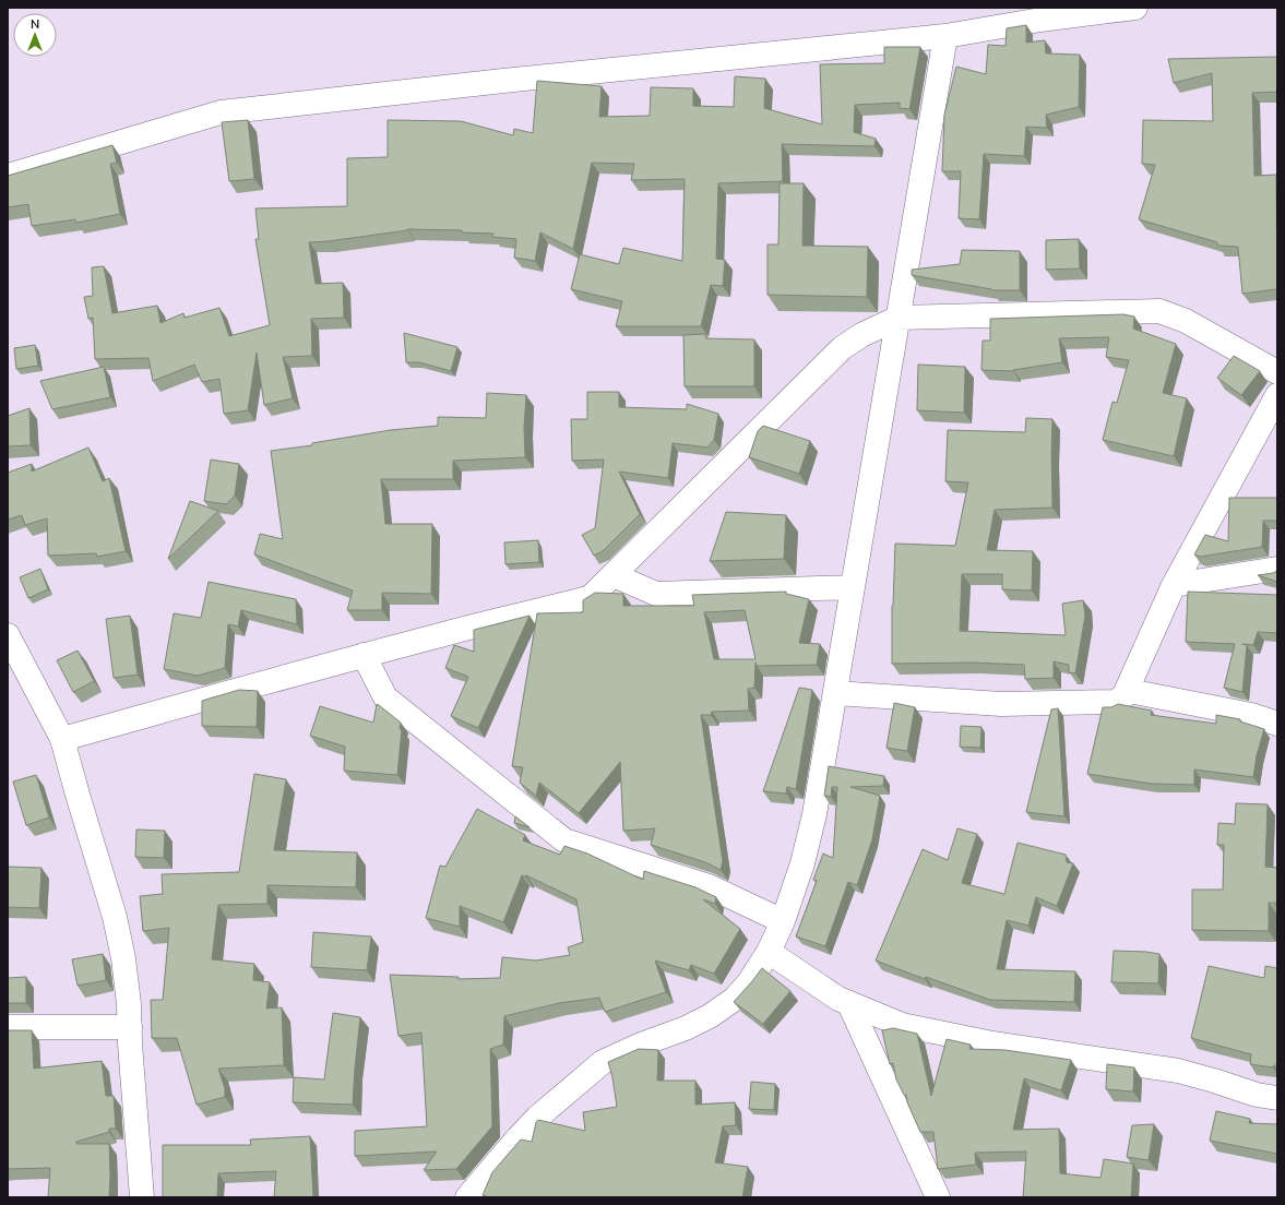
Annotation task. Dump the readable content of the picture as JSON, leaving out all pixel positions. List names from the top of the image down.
{
  "north": "top"
}
